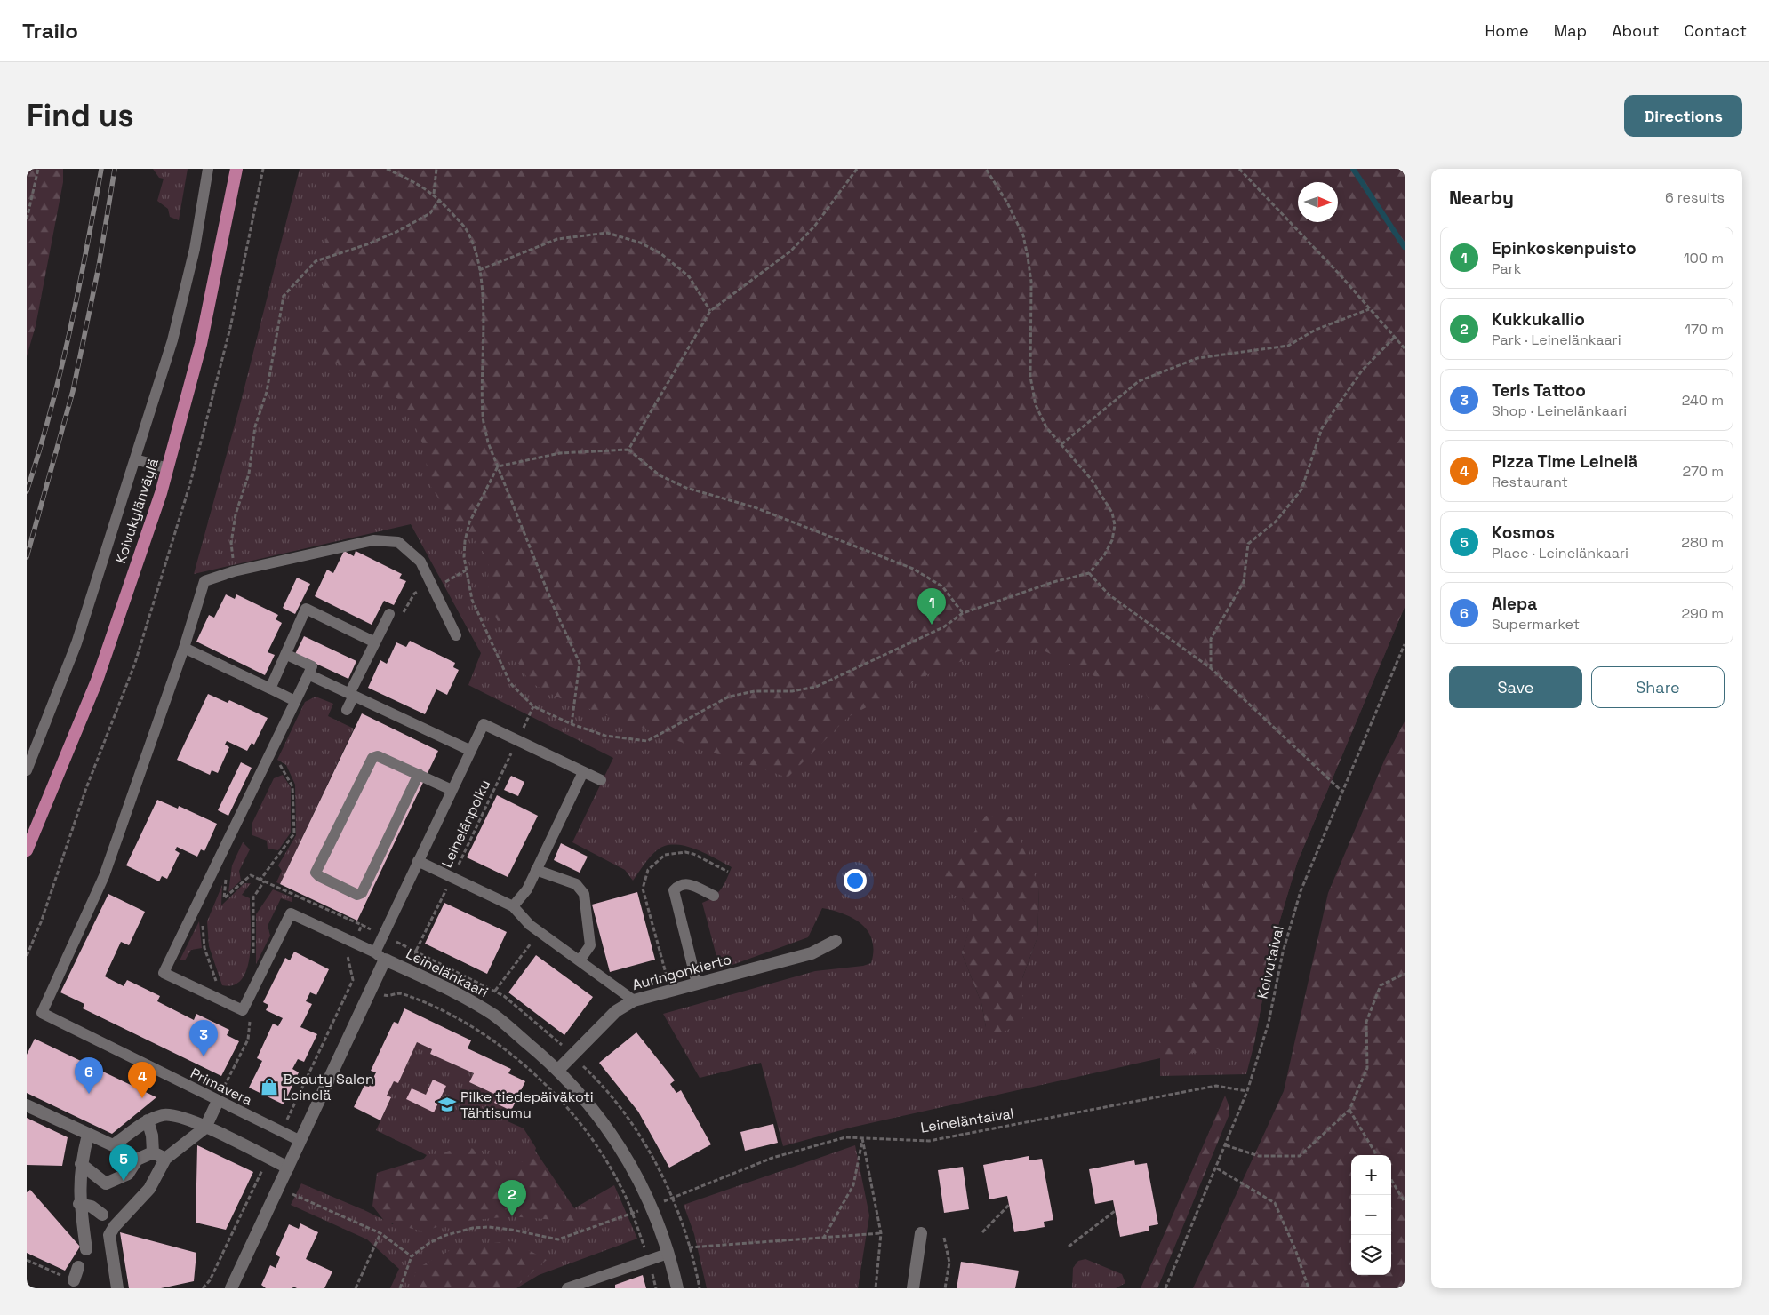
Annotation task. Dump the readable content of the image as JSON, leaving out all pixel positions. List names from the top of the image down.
{
  "streets": {
    "main road": ["Koivukylänväylä"],
    "street": ["Auringonkierto", "Leinelänkaari"],
    "lane": ["Primavera"],
    "path": ["Leinelänpolku", "Koivutaival", "Leineläntaival"]
  },
  "crossings": [
    ["Koivutaival", "Leineläntaival"],
    ["Auringonkierto", "Leinelänkaari"],
    ["Leinelänkaari", "Primavera"]
  ],
  "places": {
    "shop": ["Beauty Salon Leinelä"],
    "school or university": ["Pilke tiedepäiväkoti Tähtisumu"]
  },
  "north": "right",
  "page": {
    "header": "Trailo",
    "nav": [
      "Home",
      "Map",
      "About",
      "Contact"
    ],
    "buttons": [
      "Directions",
      ["Save", "Share"]
    ],
    "title": "Find us",
    "heading": ["Nearby", "6 results"],
    "list": [
      {
        "mark": "1",
        "name": "Epinkoskenpuisto",
        "note": "Park",
        "value": "100 m"
      },
      {
        "mark": "2",
        "name": "Kukkukallio",
        "note": "Park · Leinelänkaari",
        "value": "170 m"
      },
      {
        "mark": "3",
        "name": "Teris Tattoo",
        "note": "Shop · Leinelänkaari",
        "value": "240 m"
      },
      {
        "mark": "4",
        "name": "Pizza Time Leinelä",
        "note": "Restaurant",
        "value": "270 m"
      },
      {
        "mark": "5",
        "name": "Kosmos",
        "note": "Place · Leinelänkaari",
        "value": "280 m"
      },
      {
        "mark": "6",
        "name": "Alepa",
        "note": "Supermarket",
        "value": "290 m"
      }
    ],
    "pins": [
      "1",
      "3",
      "6",
      "4",
      "5",
      "2"
    ],
    "map_buttons": ["+", "−"]
  }
}
